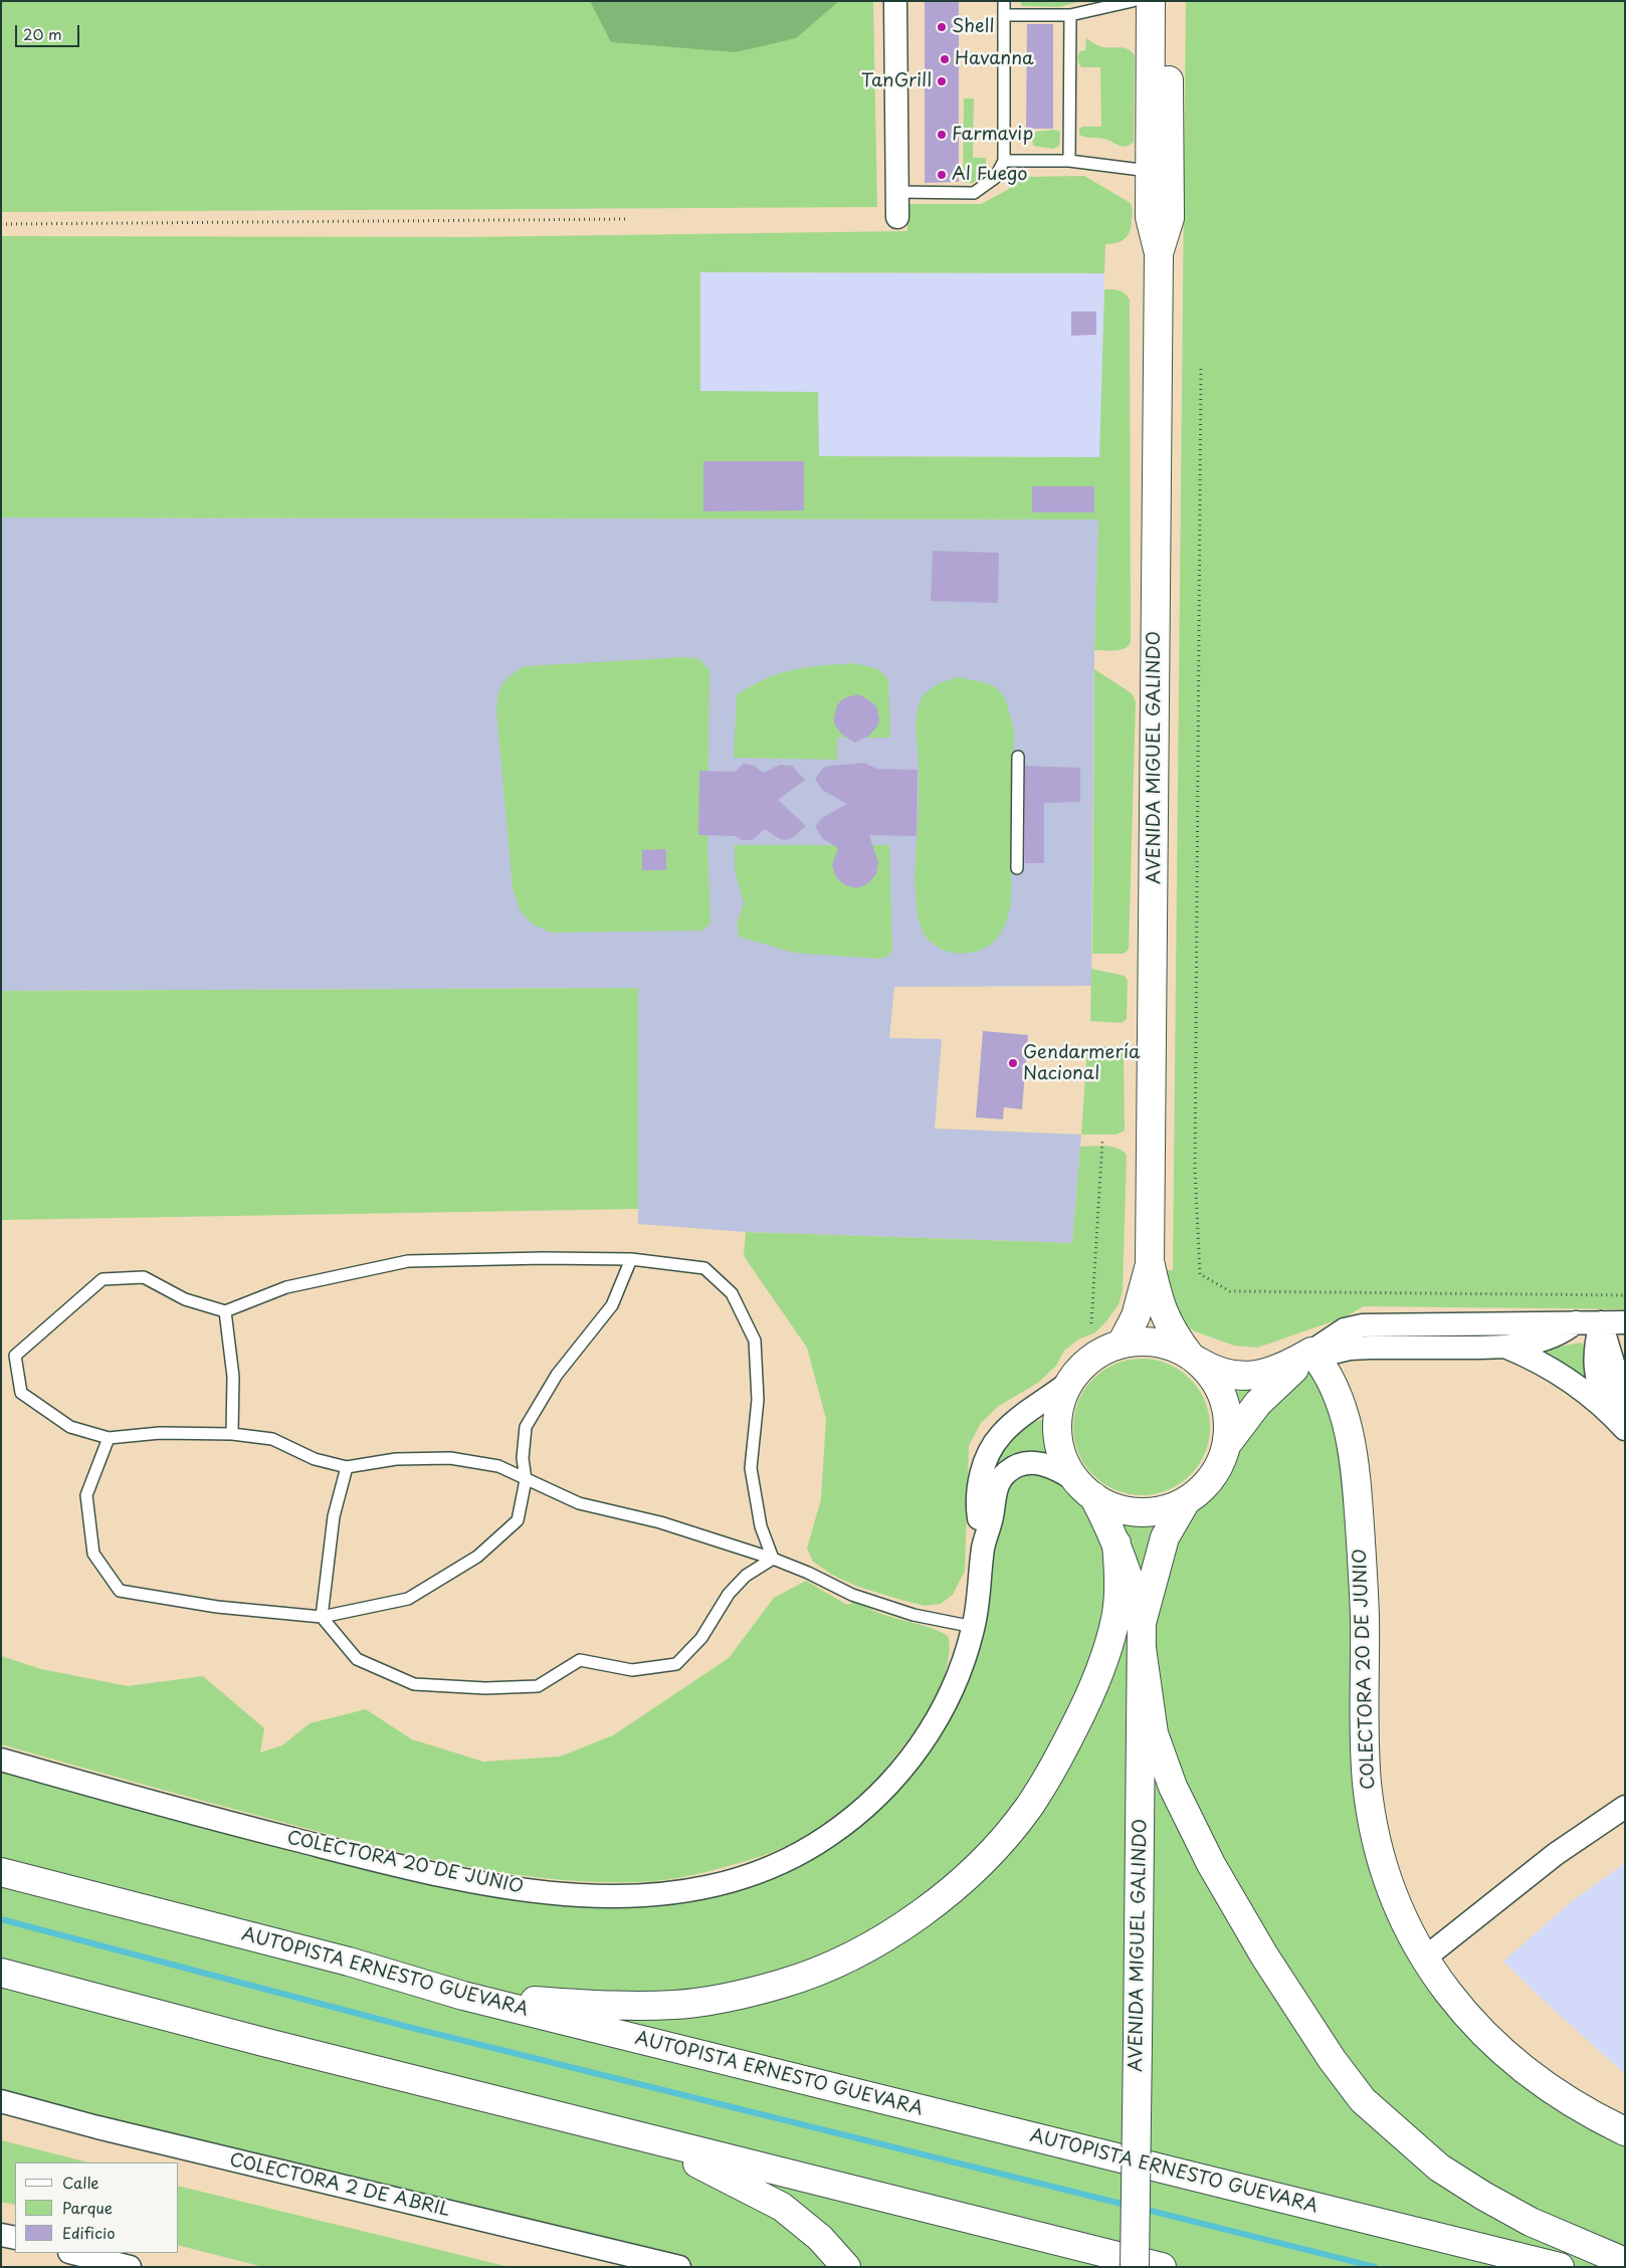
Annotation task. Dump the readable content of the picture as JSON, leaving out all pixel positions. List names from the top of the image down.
{
  "streets": {
    "main road": ["AVENIDA MIGUEL GALINDO", "COLECTORA 20 DE JUNIO", "AUTOPISTA ERNESTO GUEVARA"],
    "street": ["COLECTORA 2 DE ABRIL"]
  },
  "crossings": [
    ["AVENIDA MIGUEL GALINDO", "COLECTORA 20 DE JUNIO"]
  ],
  "places": [
    "Shell",
    "Havanna",
    "TanGrill",
    "Farmavip",
    "Al Fuego",
    "Gendarmería Nacional"
  ],
  "legend": ["Calle", "Parque", "Edificio"],
  "scale_bar": "20 m"
}
